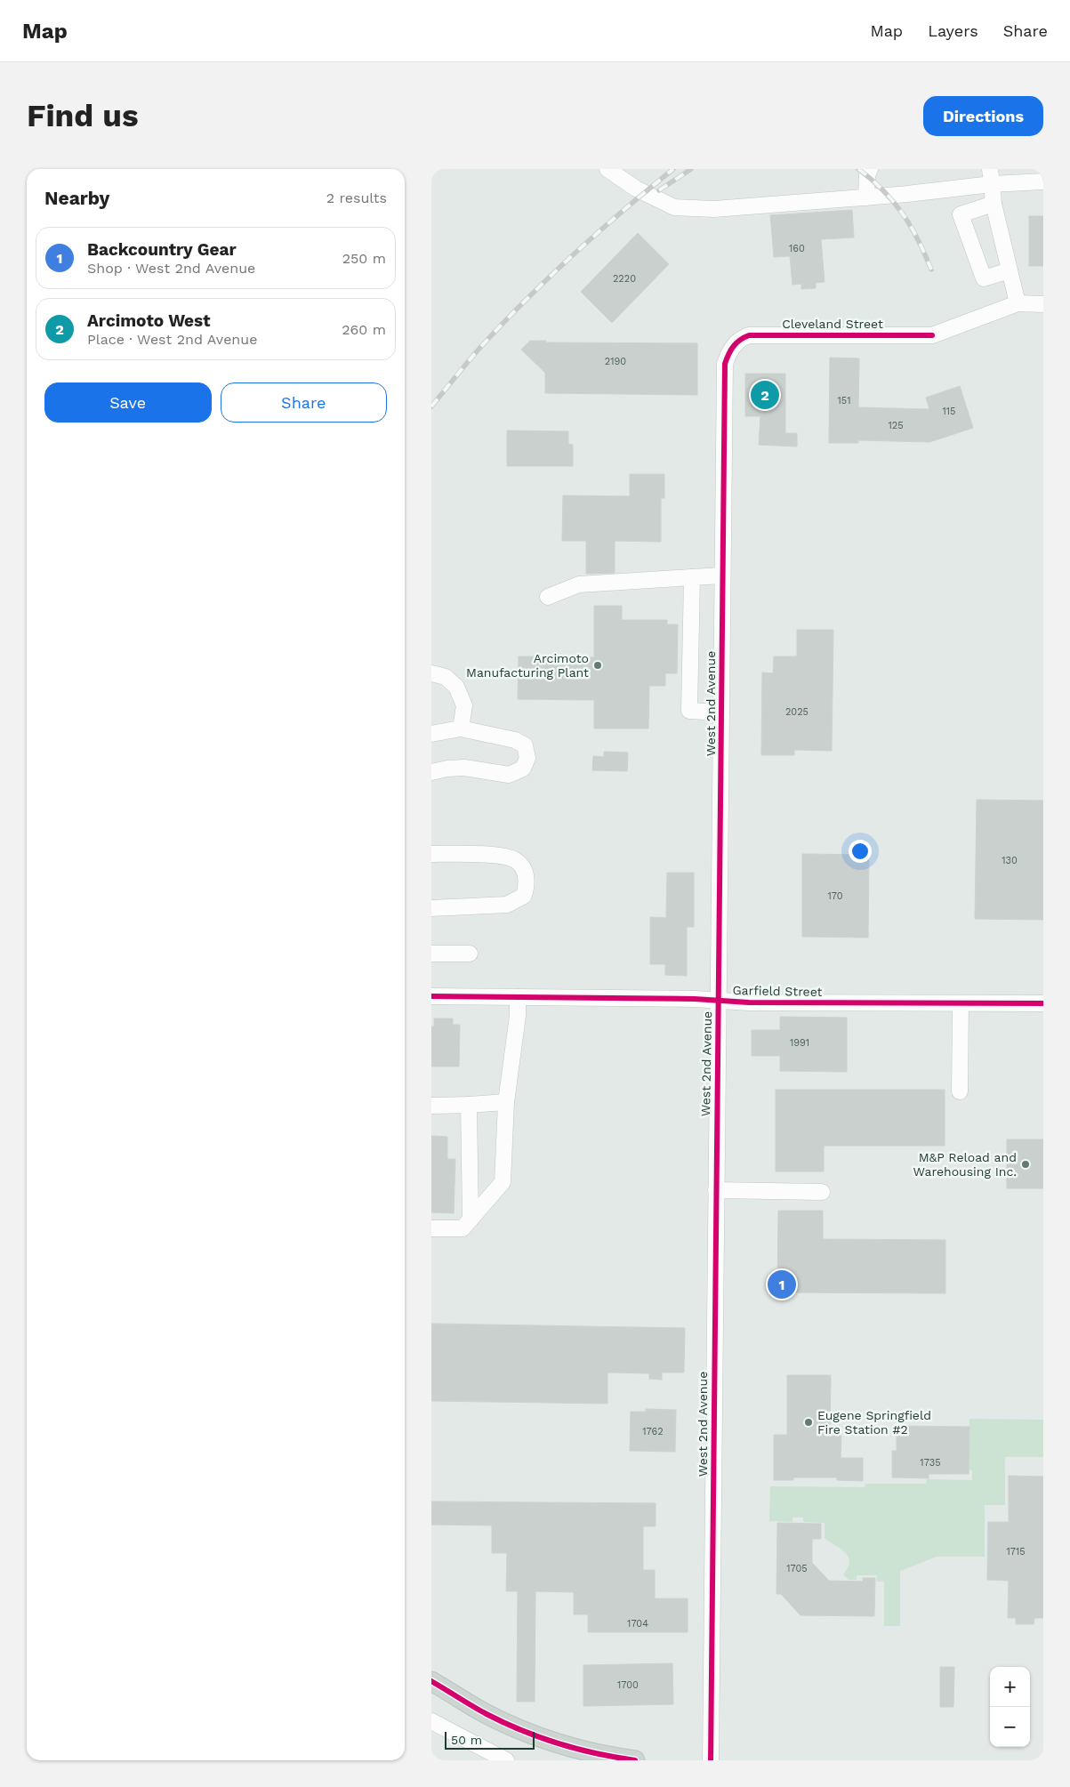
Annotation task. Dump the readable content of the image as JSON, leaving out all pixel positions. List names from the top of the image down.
{
  "streets": {
    "street": ["Cleveland Street", "West 2nd Avenue", "Garfield Street"]
  },
  "crossings": [
    ["Cleveland Street", "West 2nd Avenue"],
    ["West 2nd Avenue", "Garfield Street"]
  ],
  "places": ["Arcimoto Manufacturing Plant", "M&P Reload and Warehousing Inc.", "Eugene Springfield Fire Station #2"],
  "house_numbers": [
    "160",
    "2220",
    "2190",
    "151",
    "115",
    "125",
    "2025",
    "130",
    "170",
    "1991",
    "1762",
    "1735",
    "1715",
    "1705",
    "1704",
    "1700"
  ],
  "scale_bar": "50 m",
  "page": {
    "header": "Map",
    "nav": ["Map", "Layers", "Share"],
    "buttons": [
      "Directions",
      ["Save", "Share"]
    ],
    "title": "Find us",
    "heading": ["Nearby", "2 results"],
    "list": [
      {
        "mark": "1",
        "name": "Backcountry Gear",
        "note": "Shop · West 2nd Avenue",
        "value": "250 m"
      },
      {
        "mark": "2",
        "name": "Arcimoto West",
        "note": "Place · West 2nd Avenue",
        "value": "260 m"
      }
    ],
    "pins": ["2", "1"],
    "map_buttons": ["+", "−"],
    "scale": "50 m"
  }
}
